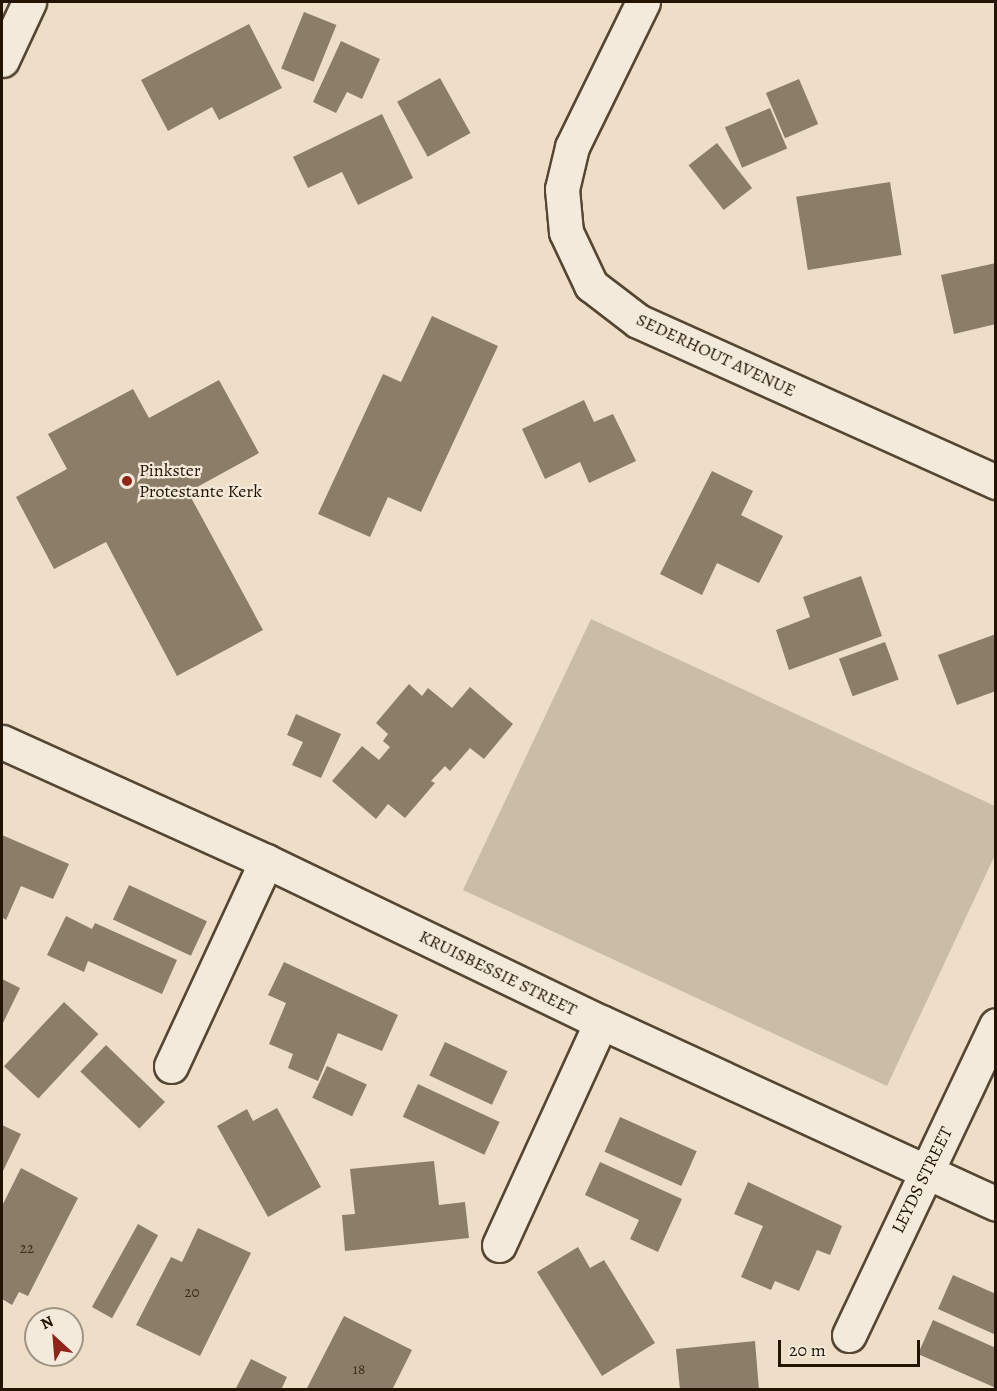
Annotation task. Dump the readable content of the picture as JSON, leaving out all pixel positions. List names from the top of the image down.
{
  "streets": {
    "street": ["SEDERHOUT AVENUE", "KRUISBESSIE STREET", "LEYDS STREET"]
  },
  "crossings": [
    ["KRUISBESSIE STREET", "LEYDS STREET"]
  ],
  "places": ["Pinkster Protestante Kerk"],
  "house_numbers": ["22", "20", "18"],
  "scale_bar": "20 m",
  "north": "top left"
}
